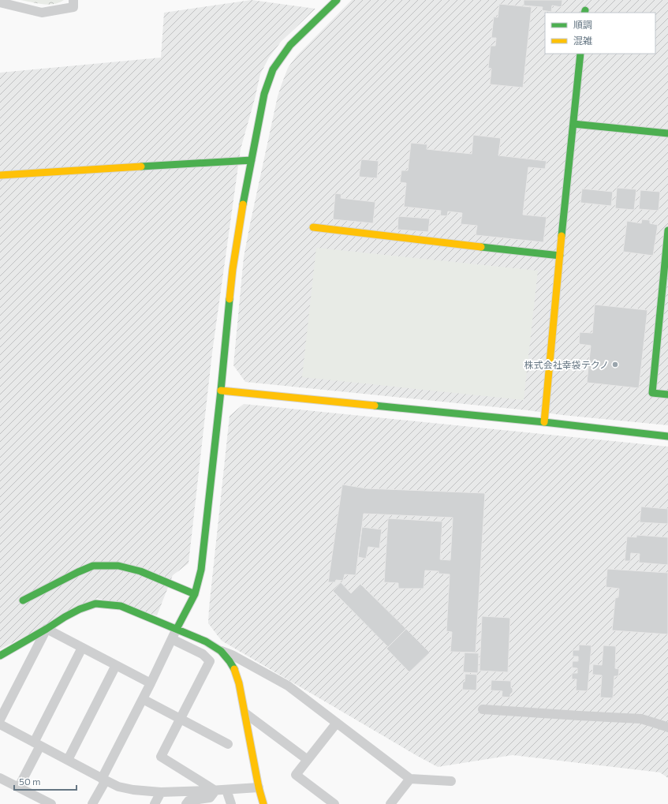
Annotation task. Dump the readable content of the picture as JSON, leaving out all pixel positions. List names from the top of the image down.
{
  "places": ["株式会社幸袋テクノ"],
  "legend": ["順調", "混雑"],
  "scale_bar": "50 m"
}
